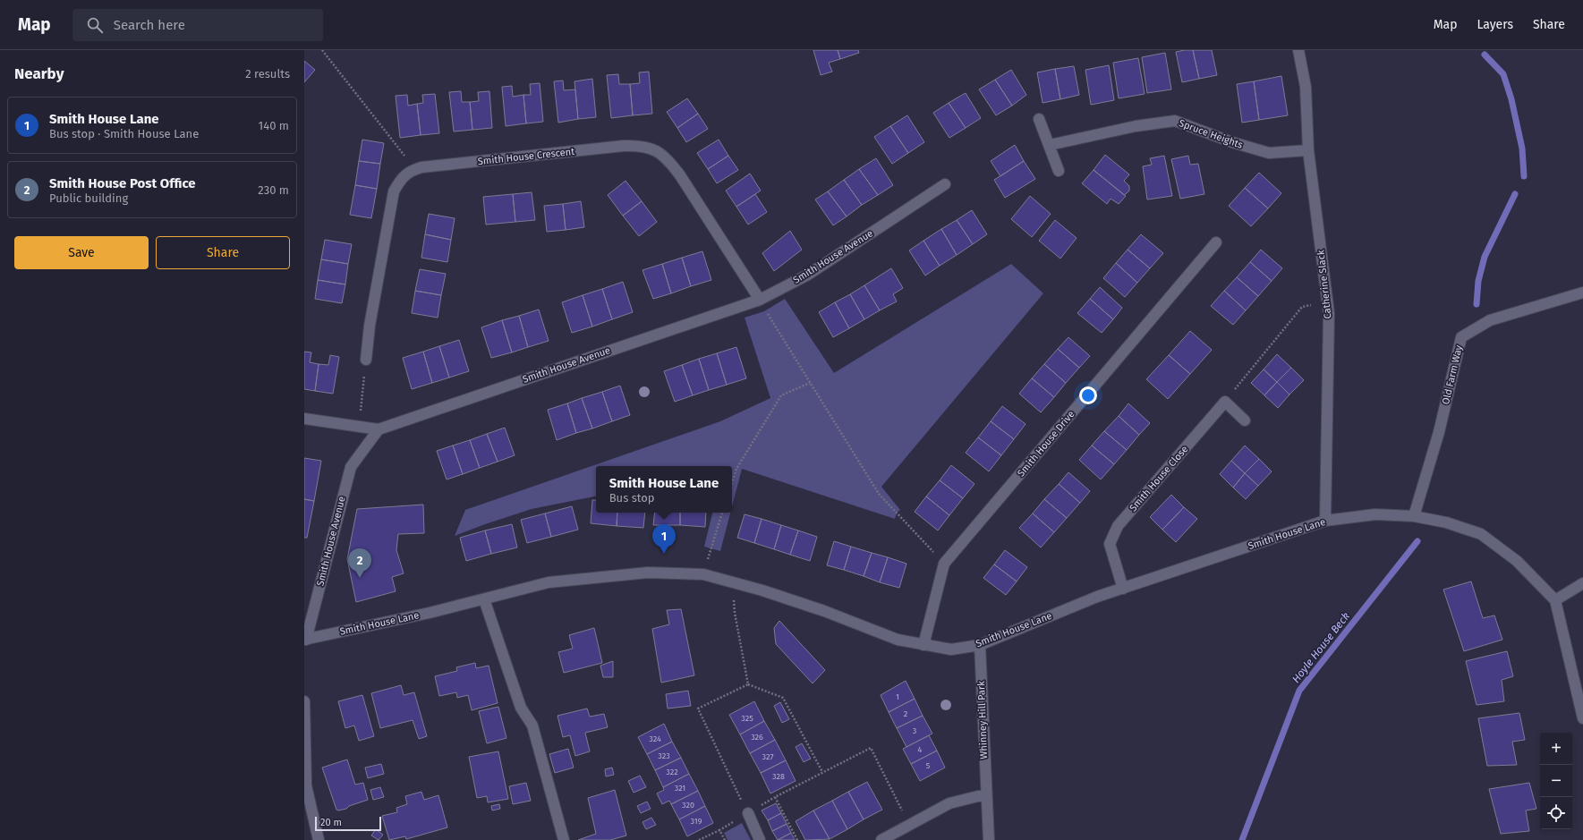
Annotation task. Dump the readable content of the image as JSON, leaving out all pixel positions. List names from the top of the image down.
{
  "streets": {
    "street": [
      "Spruce Heights",
      "Smith House Crescent",
      "Smith House Avenue",
      "Catherine Slack",
      "Old Farm Way",
      "Smith House Drive",
      "Smith House Close",
      "Smith House Lane",
      "Whinney Hill Park"
    ]
  },
  "crossings": [
    ["Spruce Heights", "Catherine Slack"],
    ["Smith House Crescent", "Smith House Avenue"],
    ["Smith House Avenue", "Smith House Lane"],
    ["Catherine Slack", "Smith House Lane"],
    ["Old Farm Way", "Smith House Lane"],
    ["Smith House Drive", "Smith House Lane"],
    ["Smith House Close", "Smith House Lane"],
    ["Smith House Lane", "Whinney Hill Park"]
  ],
  "water": ["Hoyle House Beck"],
  "house_numbers": [
    "1",
    "2",
    "325",
    "3",
    "326",
    "324",
    "4",
    "323",
    "327",
    "5",
    "322",
    "328",
    "321",
    "320",
    "319"
  ],
  "scale_bar": "20 m",
  "page": {
    "header": "Map",
    "search": "Search here",
    "nav": ["Map", "Layers", "Share"],
    "heading": ["Nearby", "2 results"],
    "list": [
      {
        "mark": "1",
        "name": "Smith House Lane",
        "note": "Bus stop · Smith House Lane",
        "value": "140 m"
      },
      {
        "mark": "2",
        "name": "Smith House Post Office",
        "note": "Public building",
        "value": "230 m"
      }
    ],
    "buttons": ["Save", "Share"],
    "popup": ["Smith House Lane", "Bus stop"],
    "pins": ["1", "2"],
    "map_buttons": ["+", "−"],
    "scale": "20 m"
  }
}
